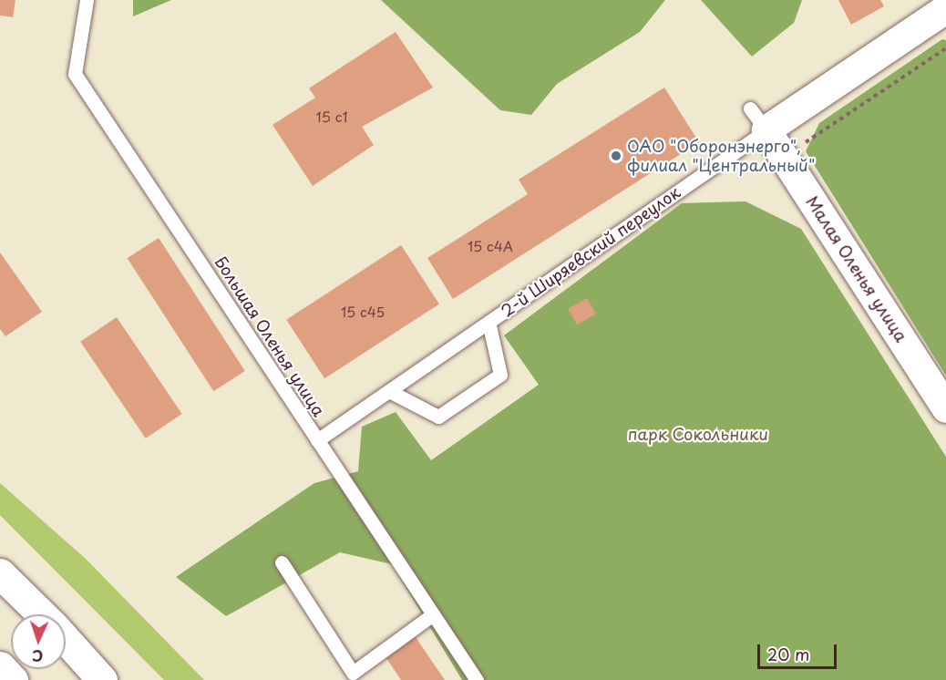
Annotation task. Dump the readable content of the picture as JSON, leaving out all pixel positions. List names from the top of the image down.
{
  "streets": {
    "street": ["2-й Ширяевский переулок", "Малая Оленья улица"],
    "lane": ["Большая Оленья улица"]
  },
  "crossings": [
    ["2-й Ширяевский переулок", "Малая Оленья улица"],
    ["2-й Ширяевский переулок", "Большая Оленья улица"]
  ],
  "parks": ["парк Сокольники"],
  "places": ["ОАО \"Оборонэнерго\", филиал \"Центральный\""],
  "house_numbers": ["15 c1", "15 c4A", "15 c45"],
  "scale_bar": "20 m",
  "north": "bottom"
}
